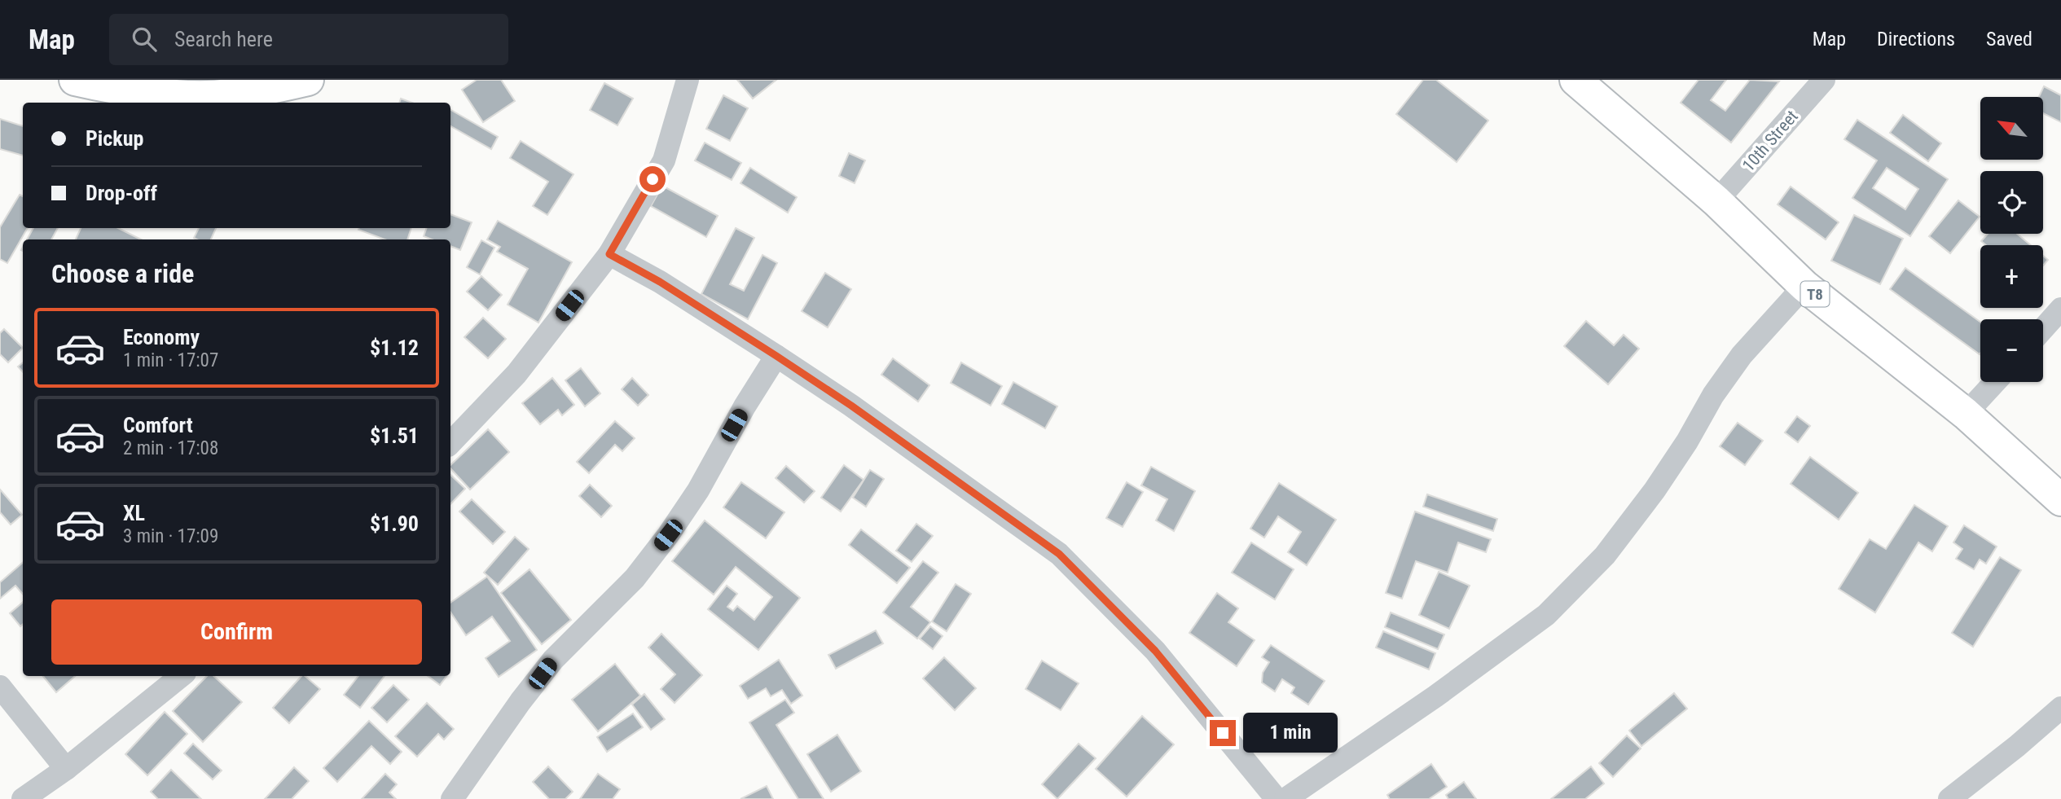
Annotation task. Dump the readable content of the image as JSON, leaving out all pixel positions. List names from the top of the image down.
{
  "streets": {
    "highway": ["T8"],
    "street": ["10th Street"]
  },
  "crossings": [
    ["10th Street", "T8"]
  ],
  "north": "top left",
  "page": {
    "header": "Map",
    "search": "Search here",
    "nav": ["Map", "Directions", "Saved"],
    "map_buttons": ["+", "−"],
    "banner": ["Pickup", "Drop-off"],
    "heading": "Choose a ride",
    "list": [
      {
        "name": "Economy",
        "note": "1 min · 17:07",
        "value": "$1.12"
      },
      {
        "name": "Comfort",
        "note": "2 min · 17:08",
        "value": "$1.51"
      },
      {
        "name": "XL",
        "note": "3 min · 17:09",
        "value": "$1.90"
      }
    ],
    "buttons": "Confirm",
    "bubble": "1 min"
  }
}
